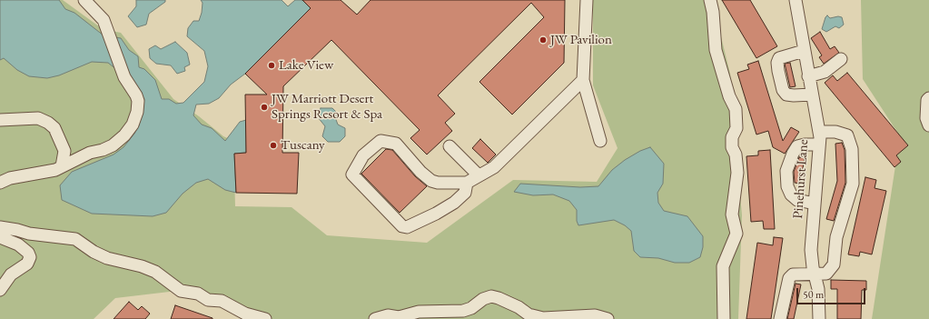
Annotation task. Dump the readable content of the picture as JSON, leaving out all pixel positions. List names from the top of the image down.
{
  "streets": {
    "street": ["Pinehurst Lane"]
  },
  "places": [
    "JW Pavilion",
    "Lake View",
    "JW Marriott Desert Springs Resort & Spa",
    "Tuscany"
  ],
  "scale_bar": "50 m"
}
